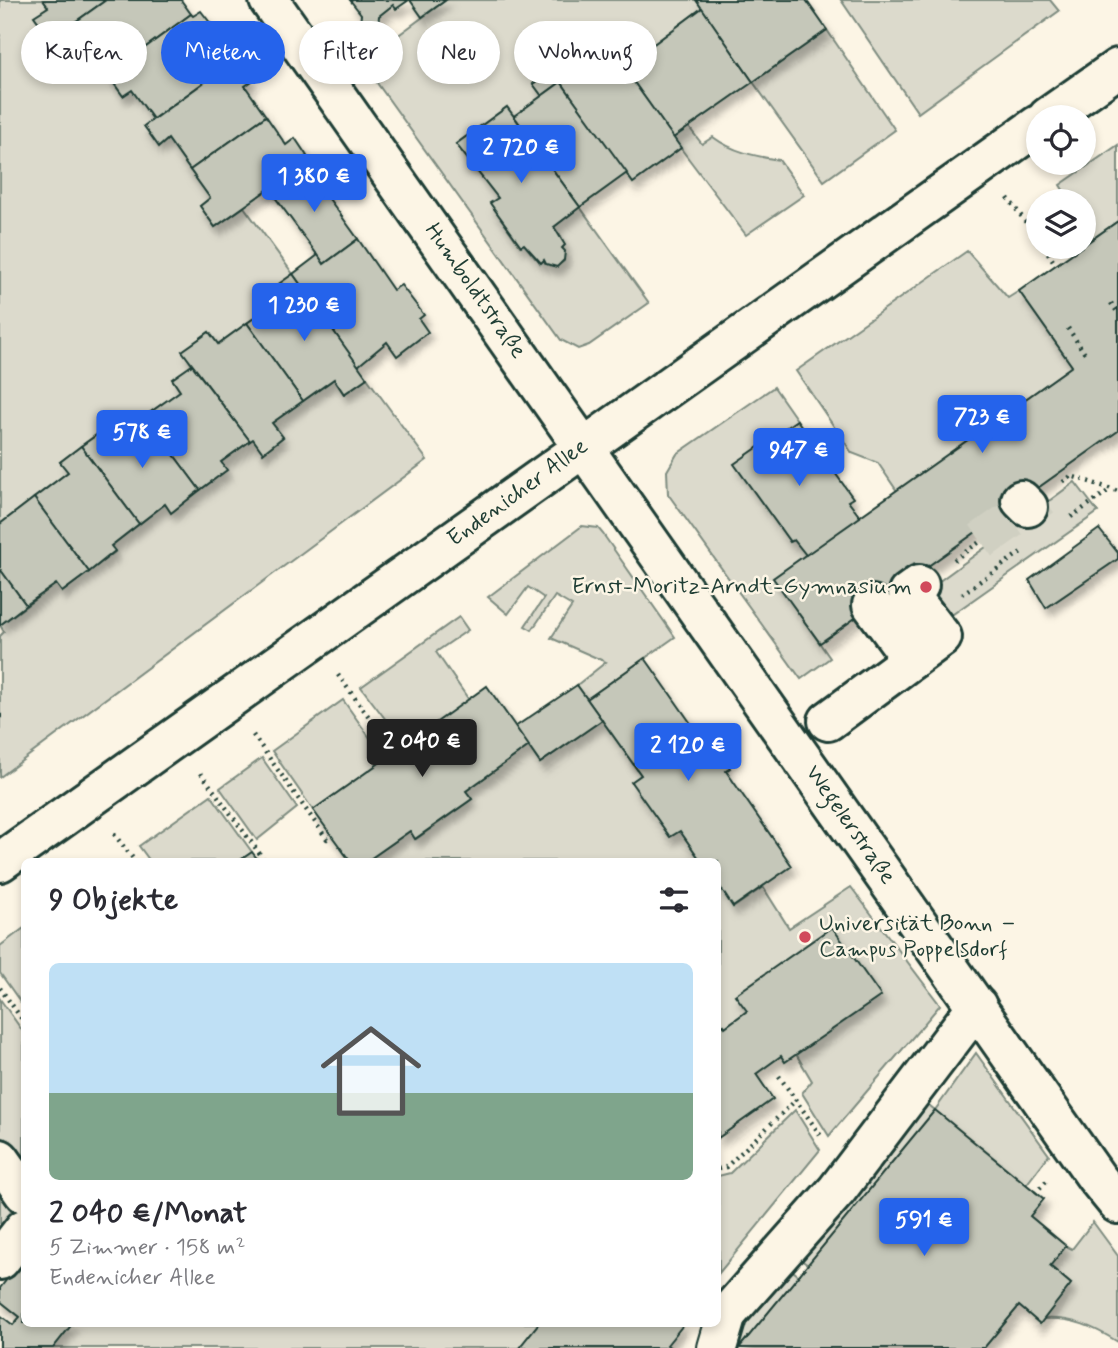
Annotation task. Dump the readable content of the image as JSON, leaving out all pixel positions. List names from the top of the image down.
{
  "streets": {
    "street": ["Humboldtstraße", "Endenicher Allee", "Wegelerstraße"]
  },
  "crossings": [
    ["Humboldtstraße", "Endenicher Allee"],
    ["Humboldtstraße", "Wegelerstraße"],
    ["Endenicher Allee", "Wegelerstraße"]
  ],
  "places": ["Ernst-Moritz-Arndt-Gymnasium", "Universität Bonn – Campus Poppelsdorf"],
  "page": {
    "chip": [
      "Kaufen",
      "Mieten",
      "Filter",
      "Neu",
      "Wohnung"
    ],
    "price": [
      "2 720 €",
      "1 380 €",
      "1 230 €",
      "723 €",
      "578 €",
      "947 €",
      "2 040 €",
      "2 120 €",
      "591 €"
    ],
    "heading": "9 Objekte",
    "list": [
      {
        "name": "2 040 €/Monat",
        "note": "5 Zimmer · 158 m² · Endenicher Allee"
      }
    ]
  }
}
